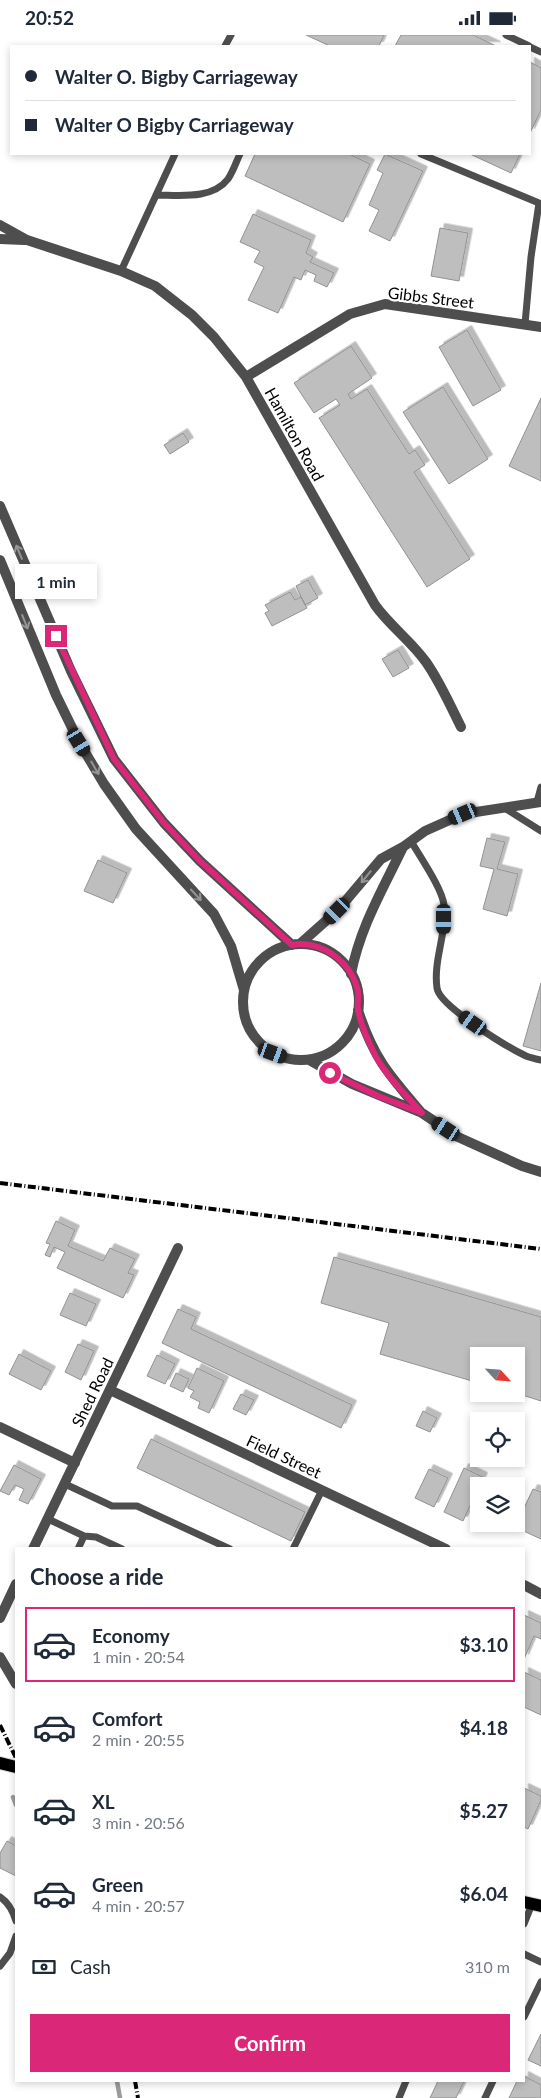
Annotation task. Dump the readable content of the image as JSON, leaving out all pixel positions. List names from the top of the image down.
{
  "streets": {
    "street": [
      "Gibbs Street",
      "Hamilton Road",
      "Shed Road",
      "Field Street"
    ]
  },
  "crossings": [
    ["Gibbs Street", "Hamilton Road"],
    ["Shed Road", "Field Street"]
  ],
  "north": "bottom right",
  "page": {
    "status": "20:52",
    "banner": ["Walter O. Bigby Carriageway", "Walter O Bigby Carriageway"],
    "bubble": "1 min",
    "heading": "Choose a ride",
    "list": [
      {
        "name": "Economy",
        "note": "1 min · 20:54",
        "value": "$3.10"
      },
      {
        "name": "Comfort",
        "note": "2 min · 20:55",
        "value": "$4.18"
      },
      {
        "name": "XL",
        "note": "3 min · 20:56",
        "value": "$5.27"
      },
      {
        "name": "Green",
        "note": "4 min · 20:57",
        "value": "$6.04"
      }
    ],
    "pay": ["Cash", "310 m"],
    "buttons": "Confirm"
  }
}
